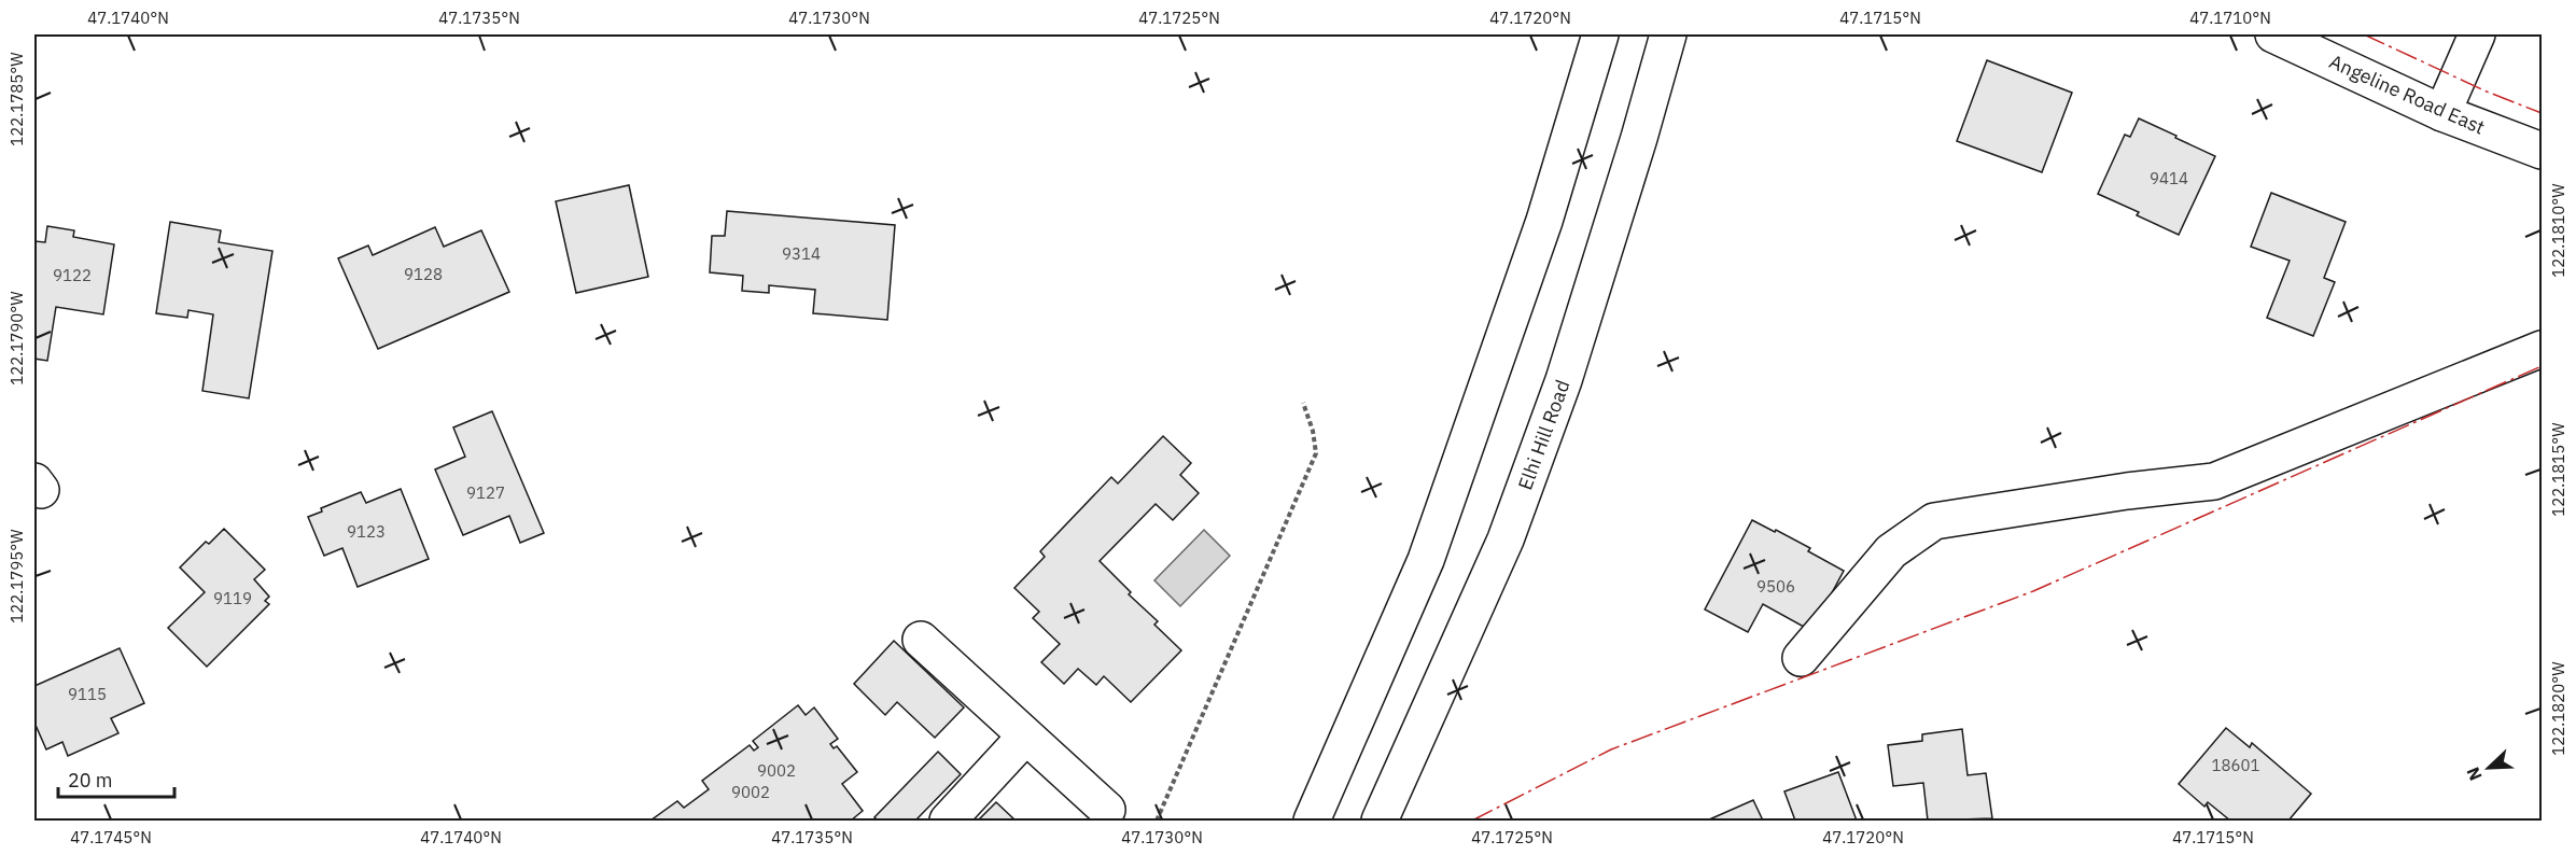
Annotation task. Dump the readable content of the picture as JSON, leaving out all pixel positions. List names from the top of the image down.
{
  "streets": {
    "main road": ["Angeline Road East", "Elhi Hill Road"]
  },
  "house_numbers": [
    "9414",
    "9314",
    "9128",
    "9122",
    "9127",
    "9123",
    "9506",
    "9119",
    "9115",
    "18601",
    "9002",
    "9002"
  ],
  "scale_bar": "20 m",
  "north": "bottom left",
  "coordinates": [
    "47.1740°N",
    "47.1735°N",
    "47.1730°N",
    "47.1725°N",
    "47.1720°N",
    "47.1715°N",
    "47.1710°N",
    "122.1785°W",
    "122.1810°W",
    "122.1790°W",
    "122.1815°W",
    "122.1795°W",
    "122.1820°W",
    "47.1745°N"
  ]
}
